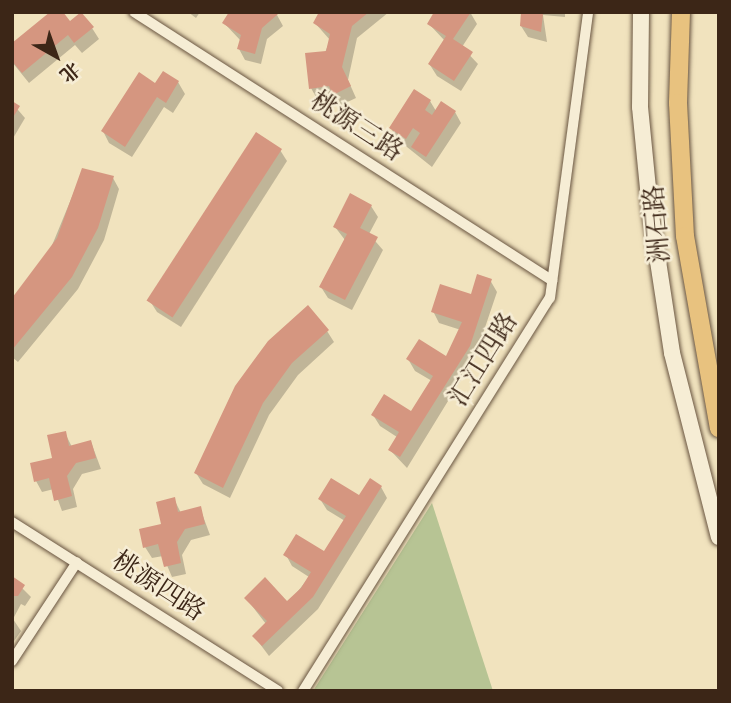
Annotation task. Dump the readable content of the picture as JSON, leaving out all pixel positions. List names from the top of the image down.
{
  "streets": {
    "main road": ["洲石路"],
    "street": ["桃源三路", "汇江四路", "桃源四路"]
  },
  "crossings": [
    ["桃源三路", "汇江四路"]
  ],
  "north": "bottom right"
}
